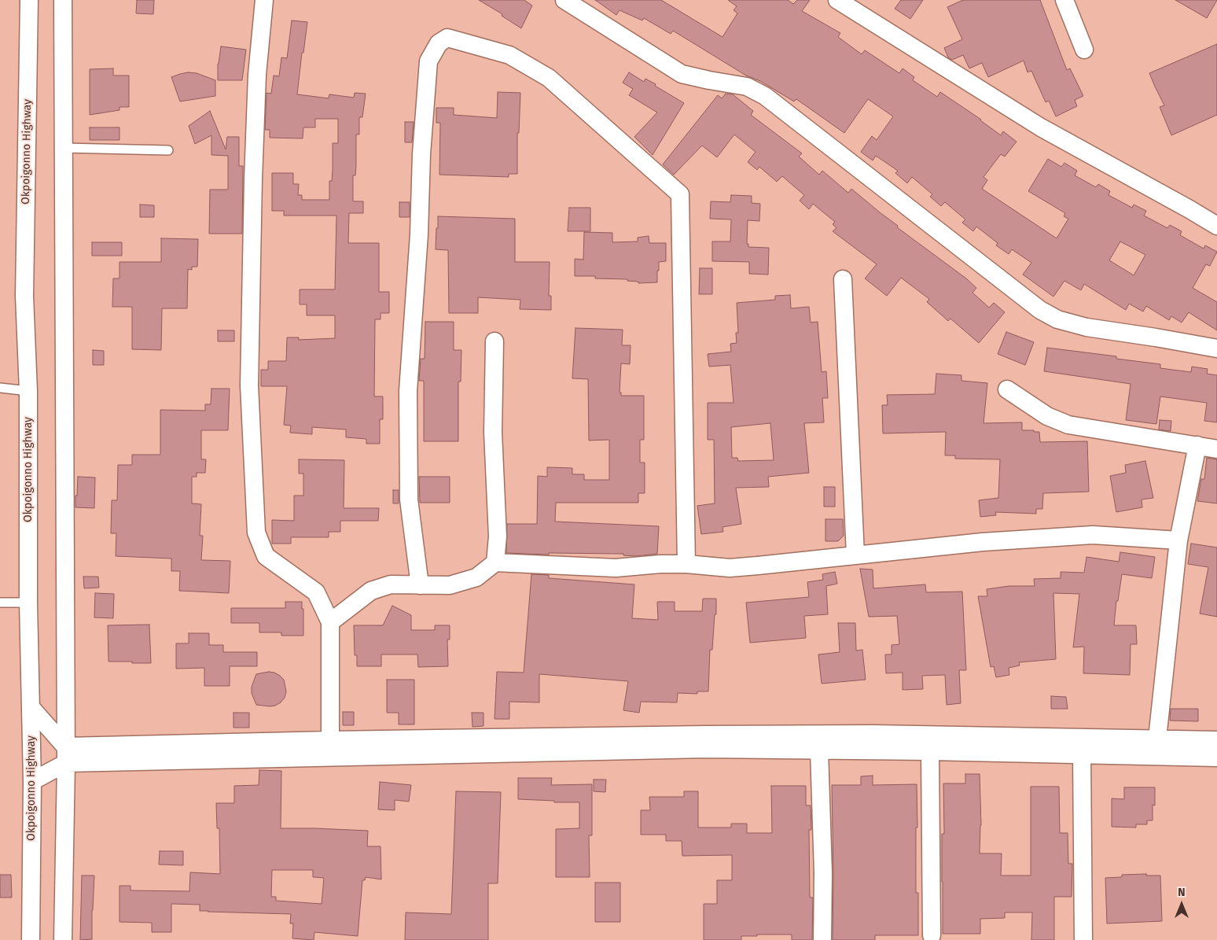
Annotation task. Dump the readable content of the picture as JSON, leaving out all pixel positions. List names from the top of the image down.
{
  "streets": {
    "street": ["Okpoigonno Highway"]
  },
  "north": "top"
}
